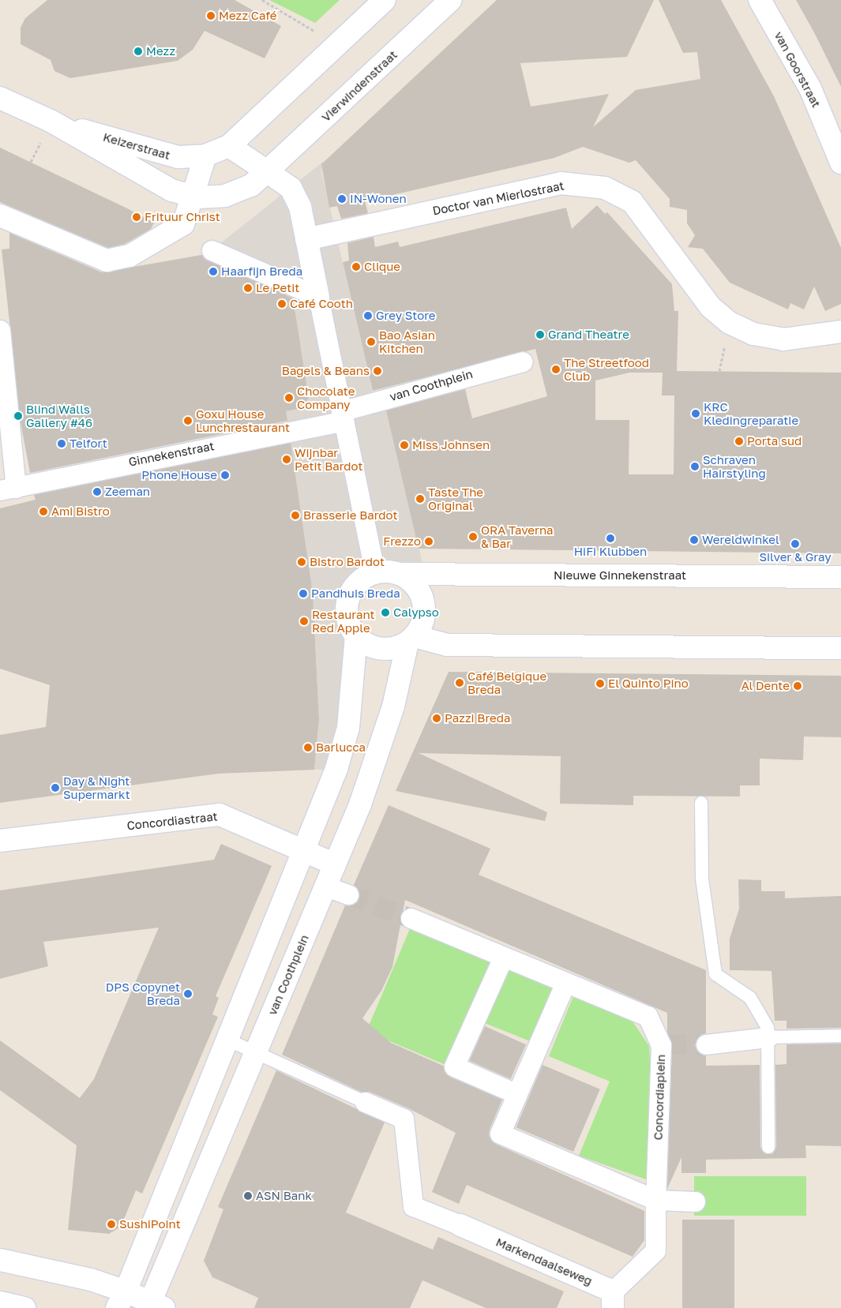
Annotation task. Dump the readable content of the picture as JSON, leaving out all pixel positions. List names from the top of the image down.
{
  "streets": {
    "street": [
      "van Goorstraat",
      "Vierwindenstraat",
      "Keizerstraat",
      "Doctor van Mierlostraat",
      "van Coothplein",
      "Ginnekenstraat",
      "Nieuwe Ginnekenstraat",
      "Concordiastraat",
      "Concordiaplein",
      "Markendaalseweg"
    ]
  },
  "crossings": [
    ["Vierwindenstraat", "Keizerstraat"],
    ["van Coothplein", "Ginnekenstraat"],
    ["van Coothplein", "Nieuwe Ginnekenstraat"],
    ["van Coothplein", "Concordiastraat"],
    ["Concordiaplein", "Markendaalseweg"]
  ],
  "places": [
    "Mezz Café",
    "Mezz",
    "IN-Wonen",
    "Frituur Christ",
    "Clique",
    "Haarfijn Breda",
    "Le Petit",
    "Café Cooth",
    "Grey Store",
    "Grand Theatre",
    "Bao Asian Kitchen",
    "The Streetfood Club",
    "Bagels & Beans",
    "Chocolate Company",
    "KRC Kledingreparatie",
    "Blind Walls Gallery #46",
    "Goxu House Lunchrestaurant",
    "Porta sud",
    "Telfort",
    "Miss Johnsen",
    "Wijnbar Petit Bardot",
    "Schraven Hairstyling",
    "Phone House",
    "Zeeman",
    "Taste The Original",
    "Ami Bistro",
    "Brasserie Bardot",
    "ORA Taverna & Bar",
    "HiFi Klubben",
    "Wereldwinkel",
    "Frezzo",
    "Silver & Gray",
    "Bistro Bardot",
    "Pandhuis Breda",
    "Calypso",
    "Restaurant Red Apple",
    "Café Belgique Breda",
    "El Quinto Pino",
    "Al Dente",
    "Pazzi Breda",
    "Barlucca",
    "Day & Night Supermarkt",
    "DPS Copynet Breda",
    "ASN Bank",
    "SushiPoint"
  ]
}
